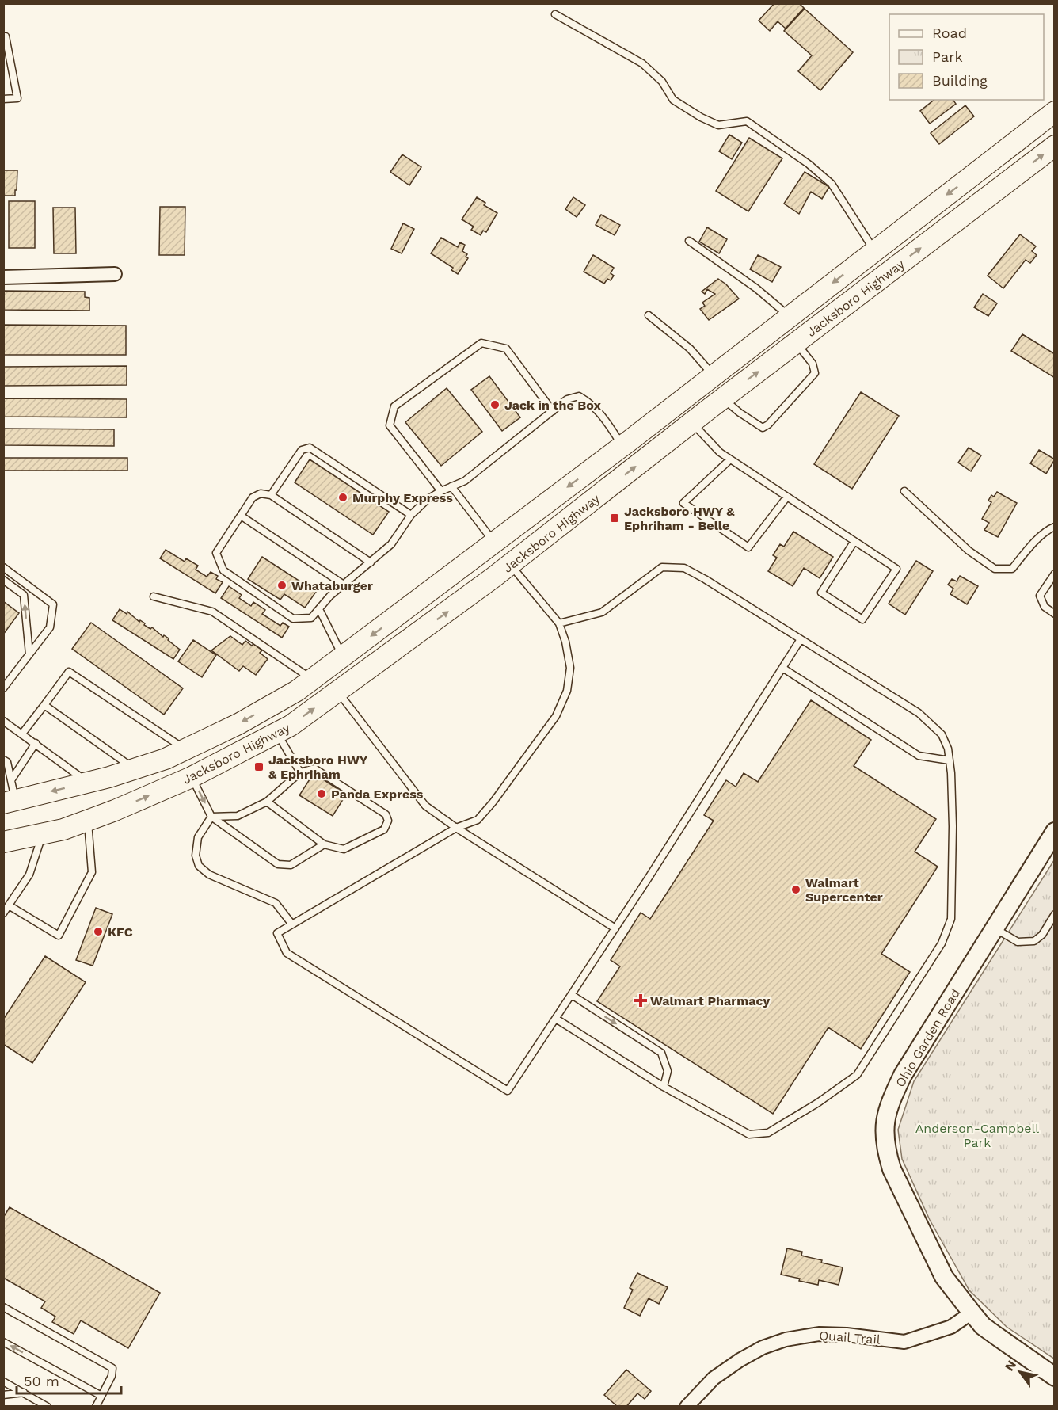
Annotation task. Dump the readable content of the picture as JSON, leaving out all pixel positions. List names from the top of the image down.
{
  "streets": {
    "main road": ["Jacksboro Highway"],
    "street": ["Ohio Garden Road", "Quail Trail"]
  },
  "crossings": [
    ["Ohio Garden Road", "Quail Trail"]
  ],
  "parks": ["Anderson-Campbell Park"],
  "places": {
    "other": [
      "Jack in the Box",
      "Murphy Express",
      "Whataburger",
      "Panda Express",
      "Walmart Supercenter",
      "KFC"
    ],
    "transit": ["Jacksboro HWY & Ephriham - Belle", "Jacksboro HWY & Ephriham"],
    "health": ["Walmart Pharmacy"]
  },
  "legend": ["Road", "Park", "Building"],
  "scale_bar": "50 m",
  "north": "top left"
}
